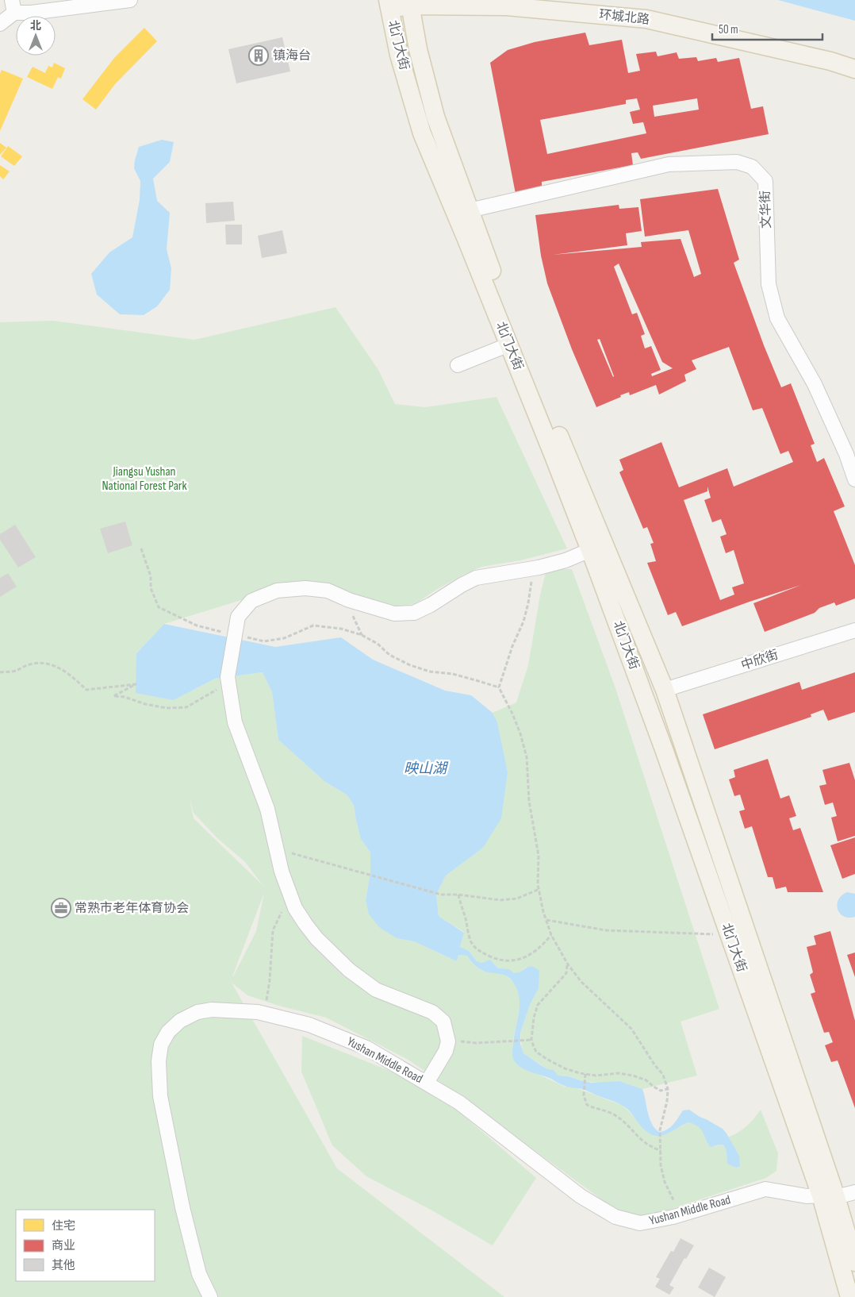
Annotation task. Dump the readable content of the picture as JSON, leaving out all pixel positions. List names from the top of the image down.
{
  "streets": {
    "main road": ["环城北路", "北门大街"],
    "street": ["文华街", "中欣街", "Yushan Middle Road"]
  },
  "crossings": [
    ["环城北路", "北门大街"],
    ["北门大街", "文华街"],
    ["北门大街", "中欣街"],
    ["北门大街", "Yushan Middle Road"]
  ],
  "water": ["映山湖"],
  "parks": ["Jiangsu Yushan National Forest Park"],
  "places": {
    "building": ["镇海台"],
    "office": ["常熟市老年体育协会"]
  },
  "legend": ["住宅", "商业", "其他"],
  "scale_bar": "50 m",
  "north": "top"
}
